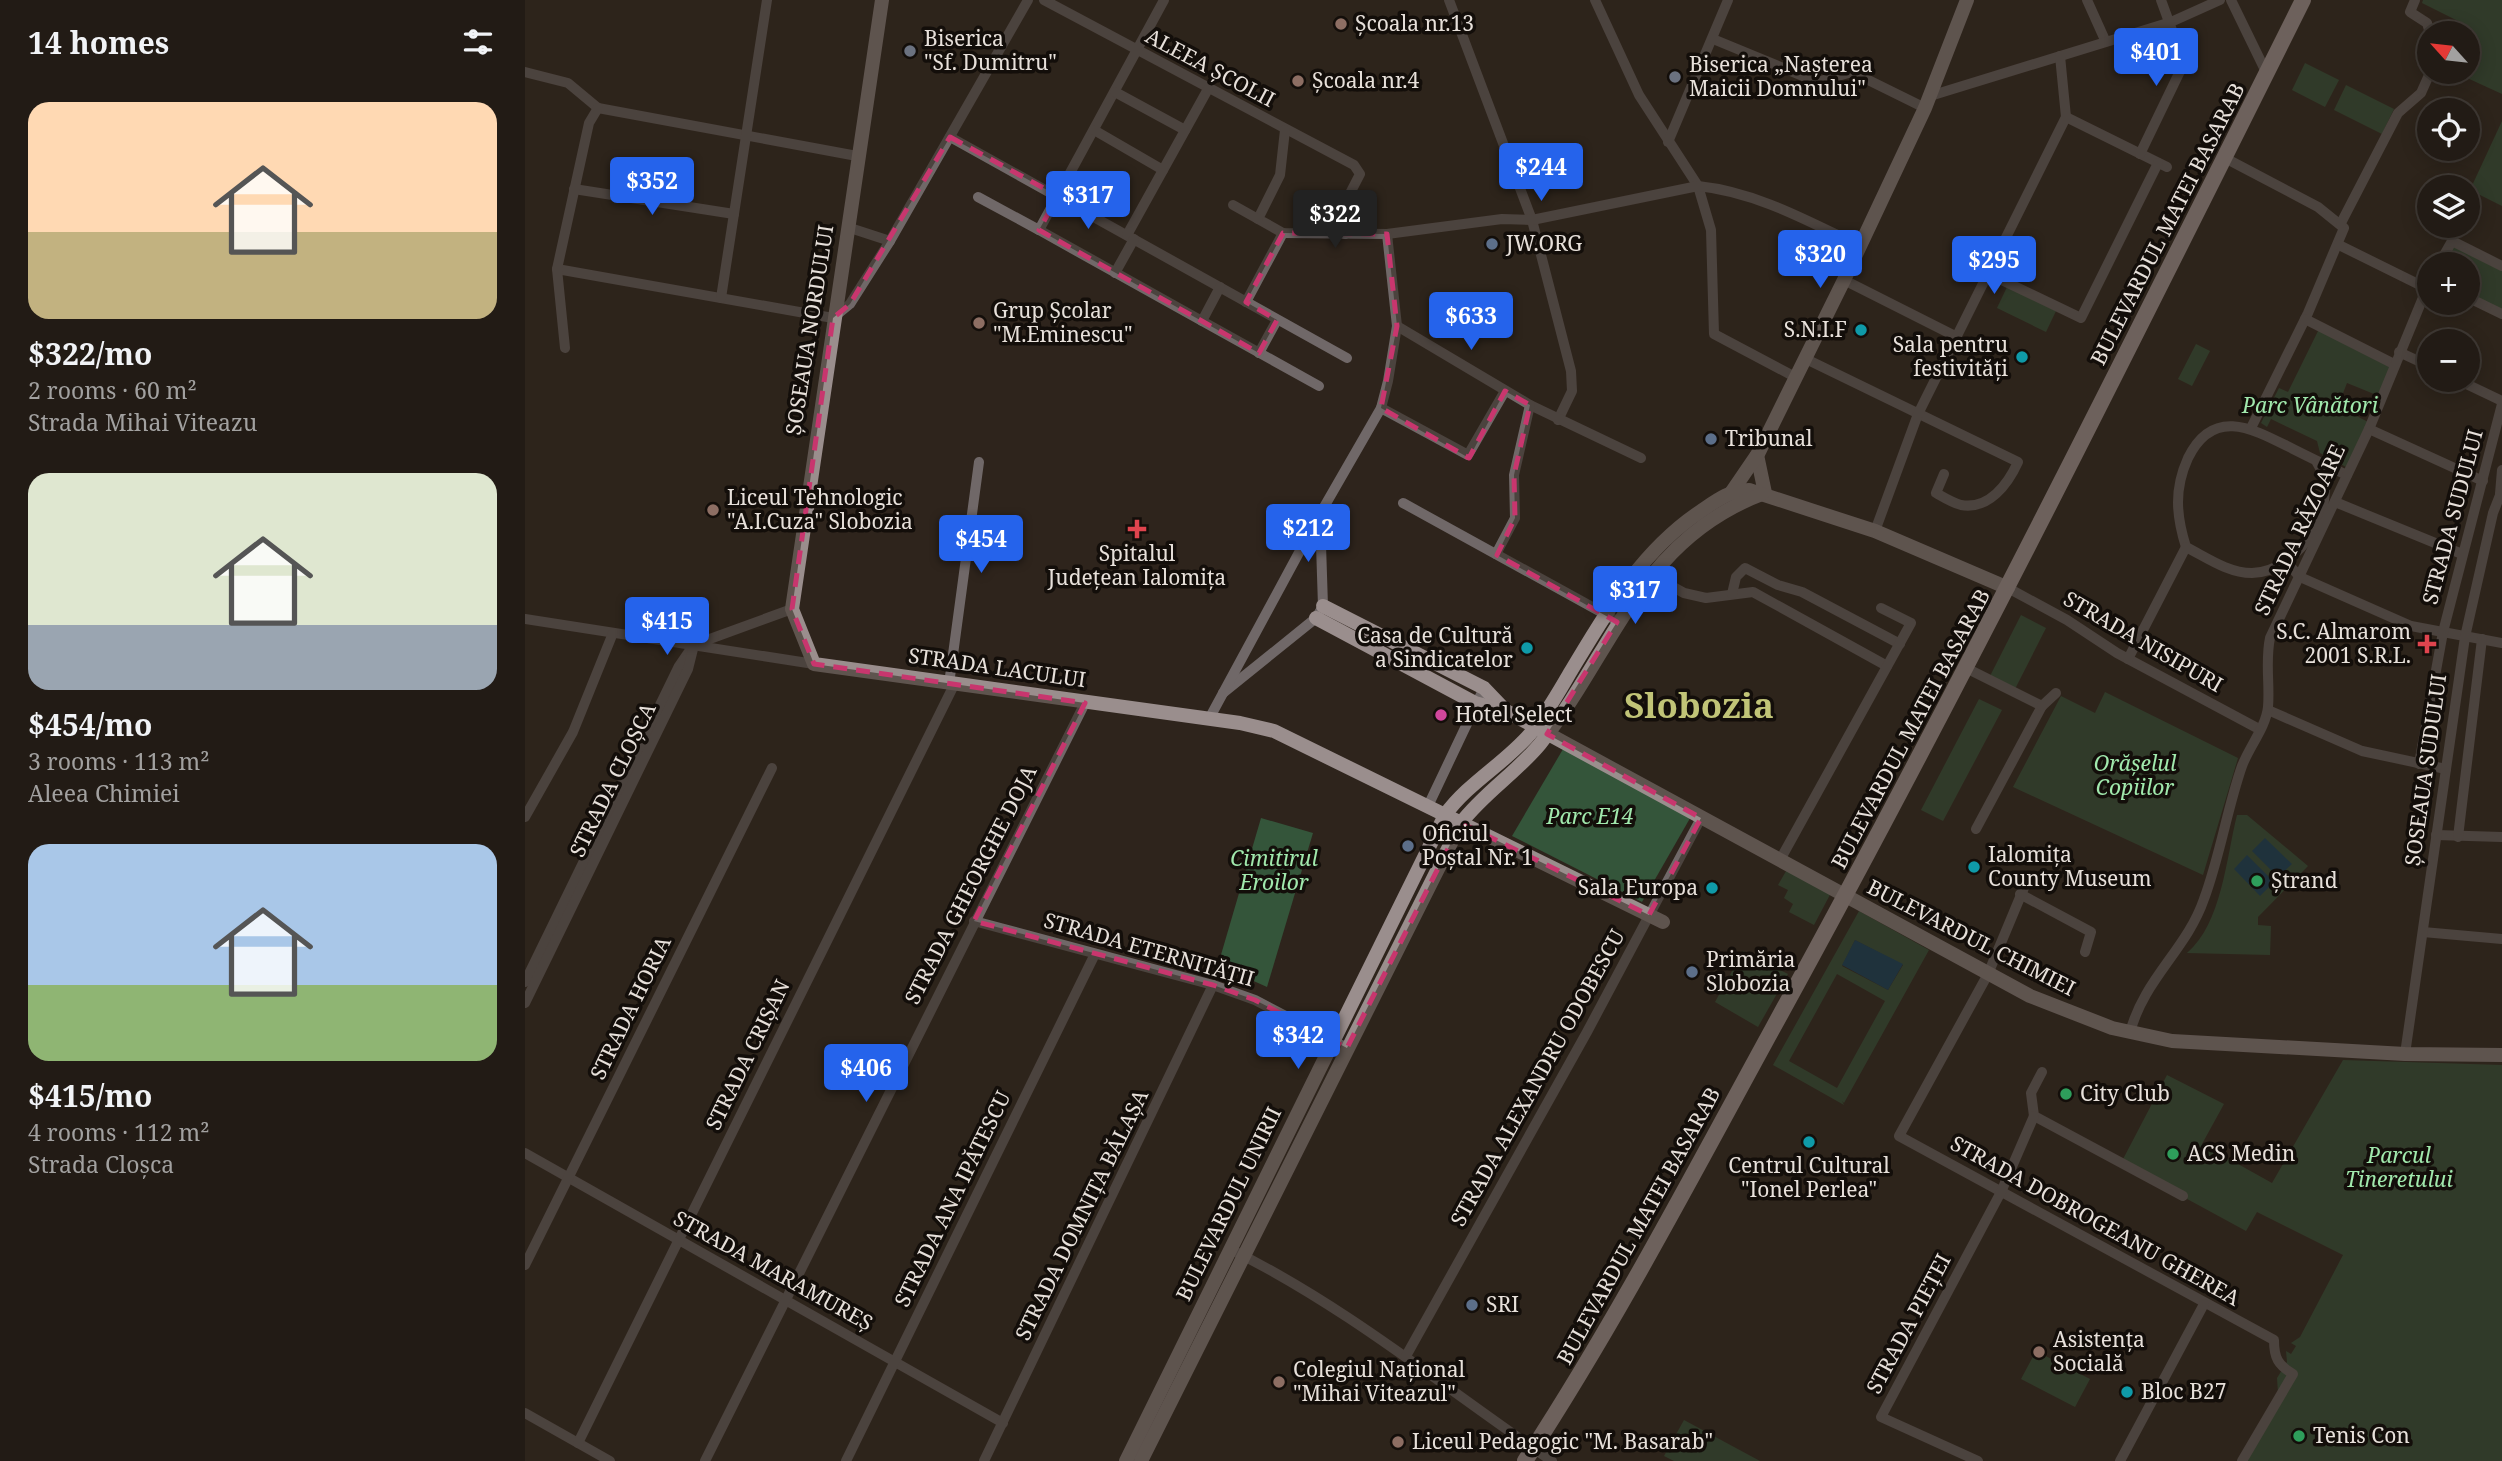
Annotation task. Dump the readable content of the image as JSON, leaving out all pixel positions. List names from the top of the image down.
{
  "streets": {
    "main road": ["BULEVARDUL MATEI BASARAB"],
    "street": [
      "ALEEA ȘCOLII",
      "ȘOSEAUA NORDULUI",
      "STRADA SUDULUI",
      "STRADA RĂZOARE",
      "STRADA NISIPURI",
      "STRADA LACULUI",
      "ȘOSEAUA SUDULUI",
      "STRADA CLOȘCA",
      "STRADA GHEORGHE DOJA",
      "BULEVARDUL CHIMIEI",
      "STRADA ETERNITĂȚII",
      "STRADA HORIA",
      "STRADA CRIȘAN",
      "STRADA ALEXANDRU ODOBESCU",
      "STRADA ANA IPĂTESCU",
      "BULEVARDUL UNIRII",
      "STRADA DOMNIȚA BĂLAȘA",
      "STRADA DOBROGEANU GHEREA",
      "STRADA MARAMUREȘ",
      "STRADA PIEȚEI"
    ]
  },
  "crossings": [
    ["BULEVARDUL MATEI BASARAB", "STRADA NISIPURI"],
    ["BULEVARDUL MATEI BASARAB", "BULEVARDUL CHIMIEI"],
    ["ȘOSEAUA NORDULUI", "STRADA LACULUI"],
    ["STRADA RĂZOARE", "STRADA NISIPURI"],
    ["STRADA RĂZOARE", "BULEVARDUL CHIMIEI"],
    ["STRADA LACULUI", "STRADA CLOȘCA"],
    ["STRADA LACULUI", "STRADA GHEORGHE DOJA"],
    ["STRADA LACULUI", "STRADA CRIȘAN"],
    ["STRADA LACULUI", "STRADA ALEXANDRU ODOBESCU"],
    ["STRADA LACULUI", "BULEVARDUL UNIRII"],
    ["ȘOSEAUA SUDULUI", "BULEVARDUL CHIMIEI"],
    ["STRADA GHEORGHE DOJA", "STRADA ETERNITĂȚII"],
    ["STRADA GHEORGHE DOJA", "STRADA MARAMUREȘ"],
    ["BULEVARDUL CHIMIEI", "STRADA ALEXANDRU ODOBESCU"],
    ["BULEVARDUL CHIMIEI", "BULEVARDUL UNIRII"],
    ["BULEVARDUL CHIMIEI", "STRADA DOBROGEANU GHEREA"],
    ["STRADA ETERNITĂȚII", "STRADA ANA IPĂTESCU"],
    ["STRADA ETERNITĂȚII", "BULEVARDUL UNIRII"],
    ["STRADA ETERNITĂȚII", "STRADA DOMNIȚA BĂLAȘA"],
    ["STRADA HORIA", "STRADA MARAMUREȘ"],
    ["STRADA CRIȘAN", "STRADA MARAMUREȘ"],
    ["STRADA ANA IPĂTESCU", "STRADA MARAMUREȘ"],
    ["STRADA DOMNIȚA BĂLAȘA", "STRADA MARAMUREȘ"],
    ["STRADA DOBROGEANU GHEREA", "STRADA PIEȚEI"]
  ],
  "districts": ["Slobozia"],
  "parks": [
    "Parc Vânători",
    "Orășelul Copiilor",
    "Parc E14",
    "Cimitirul Eroilor",
    "Parcul Tineretului"
  ],
  "places": {
    "other": [
      "Școala nr.13",
      "Biserica \"Sf. Dumitru\"",
      "Biserica „Nașterea Maicii Domnului\"",
      "Școala nr.4",
      "JW.ORG",
      "Grup Școlar \"M.Eminescu\"",
      "S.N.I.F",
      "Sala pentru festivități",
      "Tribunal",
      "Liceul Tehnologic \"A.I.Cuza\" Slobozia",
      "Casa de Cultură a Sindicatelor",
      "Hotel Select",
      "Oficiul Poștal Nr. 1",
      "Ialomița County Museum",
      "Ștrand",
      "Sala Europa",
      "Primăria Slobozia",
      "City Club",
      "Centrul Cultural \"Ionel Perlea\"",
      "ACS Medin",
      "SRI",
      "Asistența Socială",
      "Colegiul Național \"Mihai Viteazul\"",
      "Bloc B27",
      "Tenis Con",
      "Liceul Pedagogic \"M. Basarab\""
    ],
    "health": ["Spitalul Județean Ialomița", "S.C. Almarom 2001 S.R.L."]
  },
  "north": "top left",
  "page": {
    "heading": "14 homes",
    "map_buttons": ["+", "−"],
    "price": [
      "$401",
      "$244",
      "$352",
      "$317",
      "$322",
      "$320",
      "$295",
      "$633",
      "$212",
      "$454",
      "$317",
      "$415",
      "$342",
      "$406"
    ],
    "list": [
      {
        "name": "$322/mo",
        "note": "2 rooms · 60 m² · Strada Mihai Viteazu"
      },
      {
        "name": "$454/mo",
        "note": "3 rooms · 113 m² · Aleea Chimiei"
      },
      {
        "name": "$415/mo",
        "note": "4 rooms · 112 m² · Strada Cloșca"
      }
    ]
  }
}
